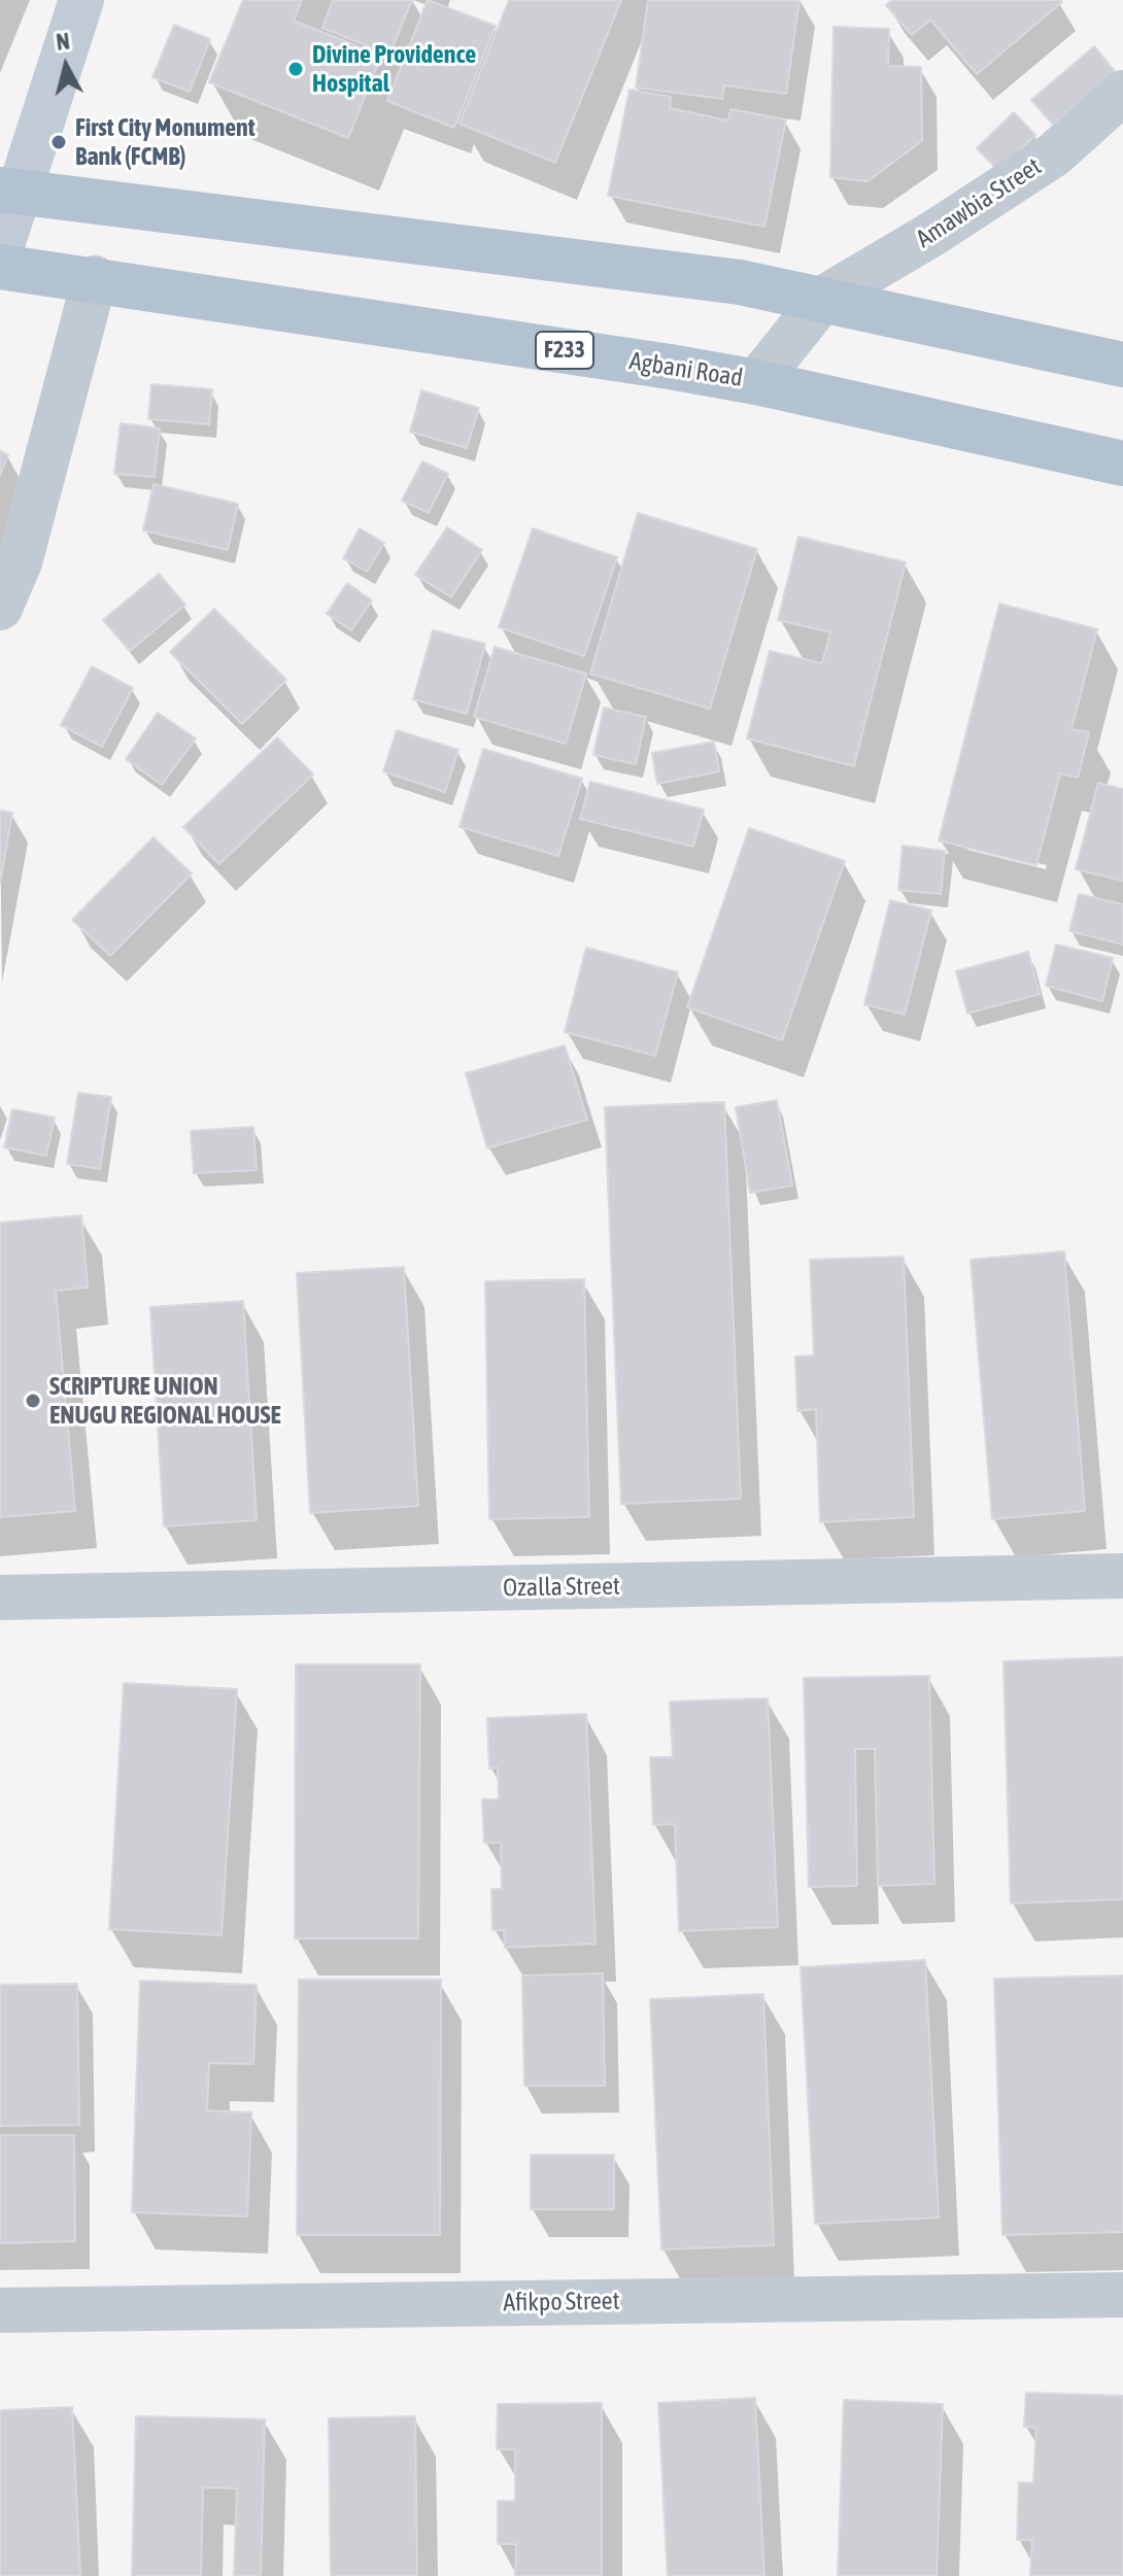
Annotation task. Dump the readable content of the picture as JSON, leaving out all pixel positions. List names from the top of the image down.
{
  "streets": {
    "main road": ["F233", "Agbani Road"],
    "street": ["Amawbia Street", "Ozalla Street", "Afikpo Street"]
  },
  "places": ["Divine Providence Hospital", "First City Monument Bank (FCMB)", "SCRIPTURE UNION ENUGU REGIONAL HOUSE"],
  "north": "top"
}
